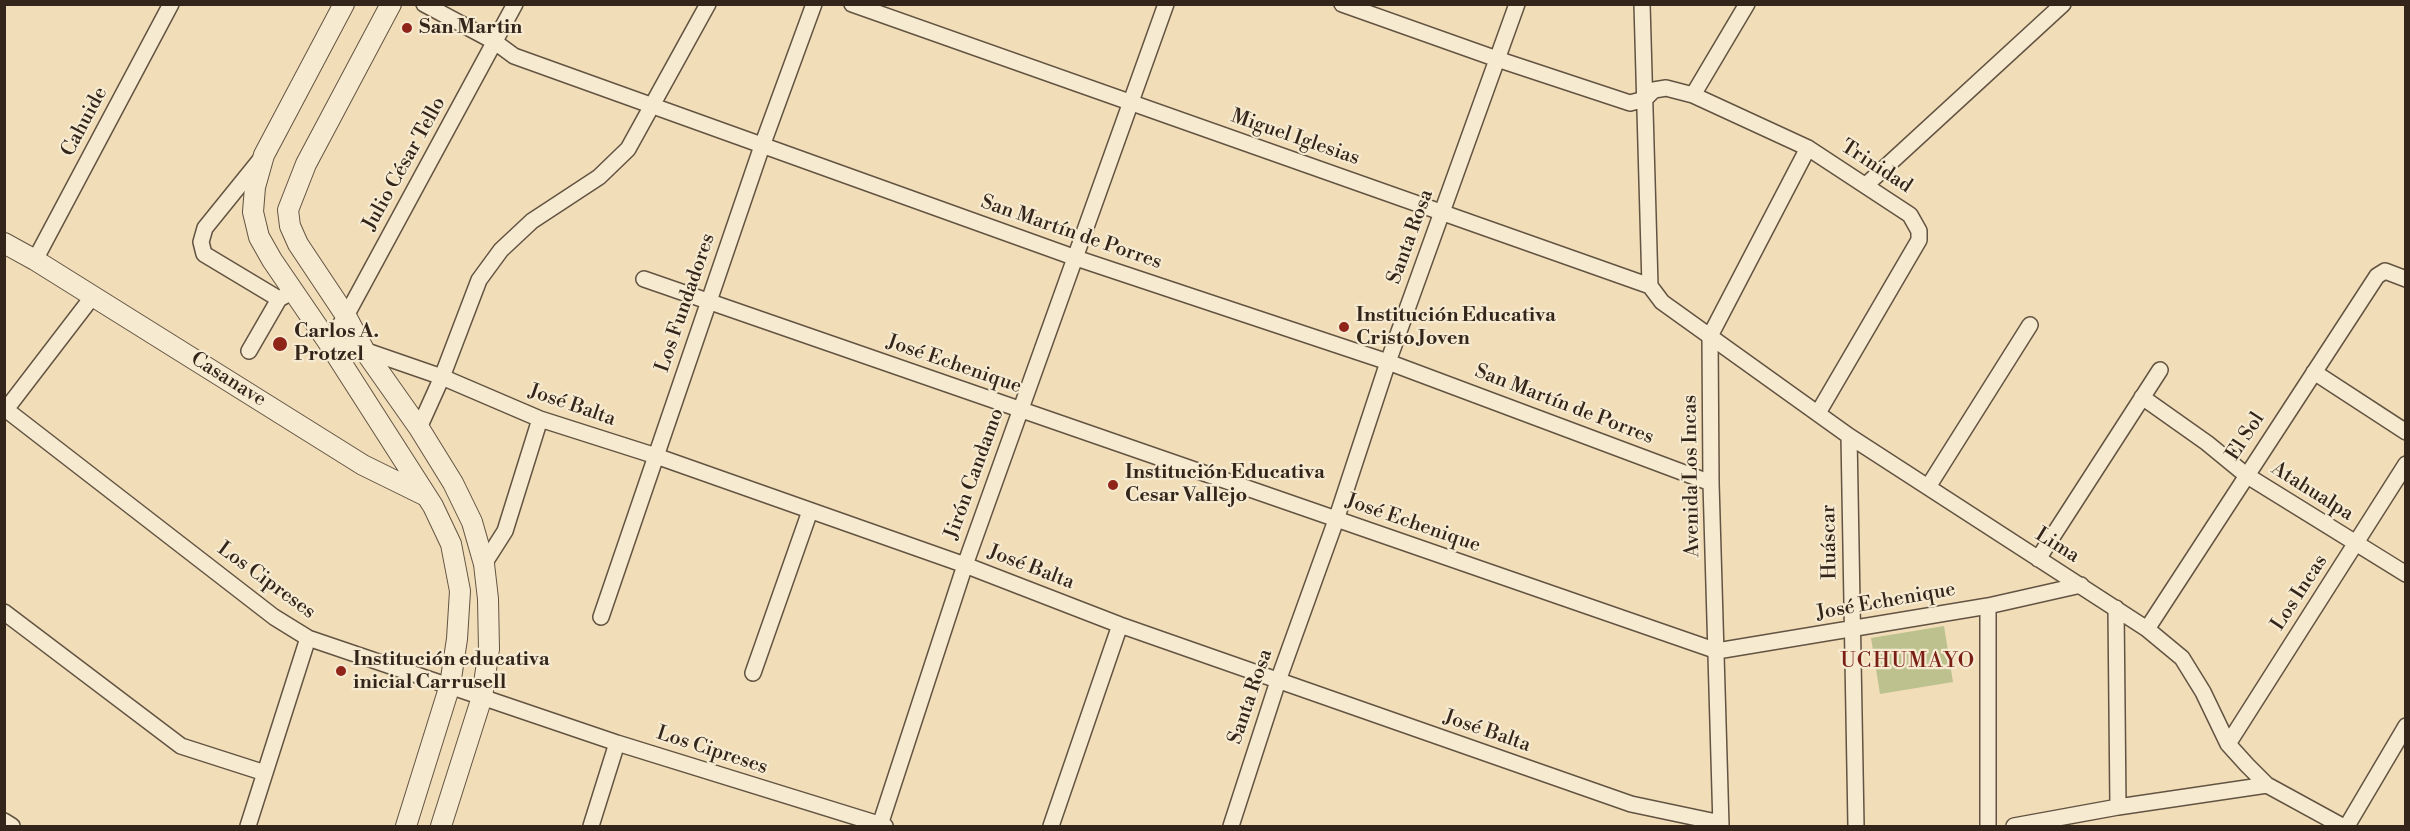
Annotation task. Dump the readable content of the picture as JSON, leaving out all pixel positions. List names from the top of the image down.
{
  "streets": {
    "street": [
      "Cahuide",
      "Miguel Iglesias",
      "Julio César Tello",
      "Trinidad",
      "San Martín de Porres",
      "Santa Rosa",
      "Los Fundadores",
      "José Echenique",
      "Casanave",
      "José Balta",
      "El Sol",
      "Jirón Candamo",
      "Avenida Los Incas",
      "Atahualpa",
      "Huáscar",
      "Lima",
      "Los Cipreses",
      "Los Incas"
    ]
  },
  "crossings": [
    ["Cahuide", "Casanave"],
    ["Miguel Iglesias", "Santa Rosa"],
    ["Miguel Iglesias", "Jirón Candamo"],
    ["Miguel Iglesias", "Avenida Los Incas"],
    ["Miguel Iglesias", "Lima"],
    ["Julio César Tello", "San Martín de Porres"],
    ["Julio César Tello", "José Balta"],
    ["Trinidad", "Avenida Los Incas"],
    ["Trinidad", "Lima"],
    ["San Martín de Porres", "Santa Rosa"],
    ["San Martín de Porres", "Los Fundadores"],
    ["San Martín de Porres", "Jirón Candamo"],
    ["San Martín de Porres", "Avenida Los Incas"],
    ["Santa Rosa", "José Echenique"],
    ["Santa Rosa", "José Balta"],
    ["Los Fundadores", "José Echenique"],
    ["Los Fundadores", "José Balta"],
    ["José Echenique", "Jirón Candamo"],
    ["José Echenique", "Avenida Los Incas"],
    ["José Echenique", "Huáscar"],
    ["José Echenique", "Lima"],
    ["José Balta", "Jirón Candamo"],
    ["José Balta", "Avenida Los Incas"],
    ["El Sol", "Atahualpa"],
    ["El Sol", "Lima"],
    ["Jirón Candamo", "Los Cipreses"],
    ["Avenida Los Incas", "Lima"],
    ["Atahualpa", "Los Incas"],
    ["Huáscar", "Lima"],
    ["Lima", "Los Incas"]
  ],
  "districts": ["UCHUMAYO"],
  "places": [
    "San Martin",
    "Institución Educativa Cristo Joven",
    "Carlos A. Protzel",
    "Institución Educativa Cesar Vallejo",
    "Institución educativa inicial Carrusell"
  ]
}
